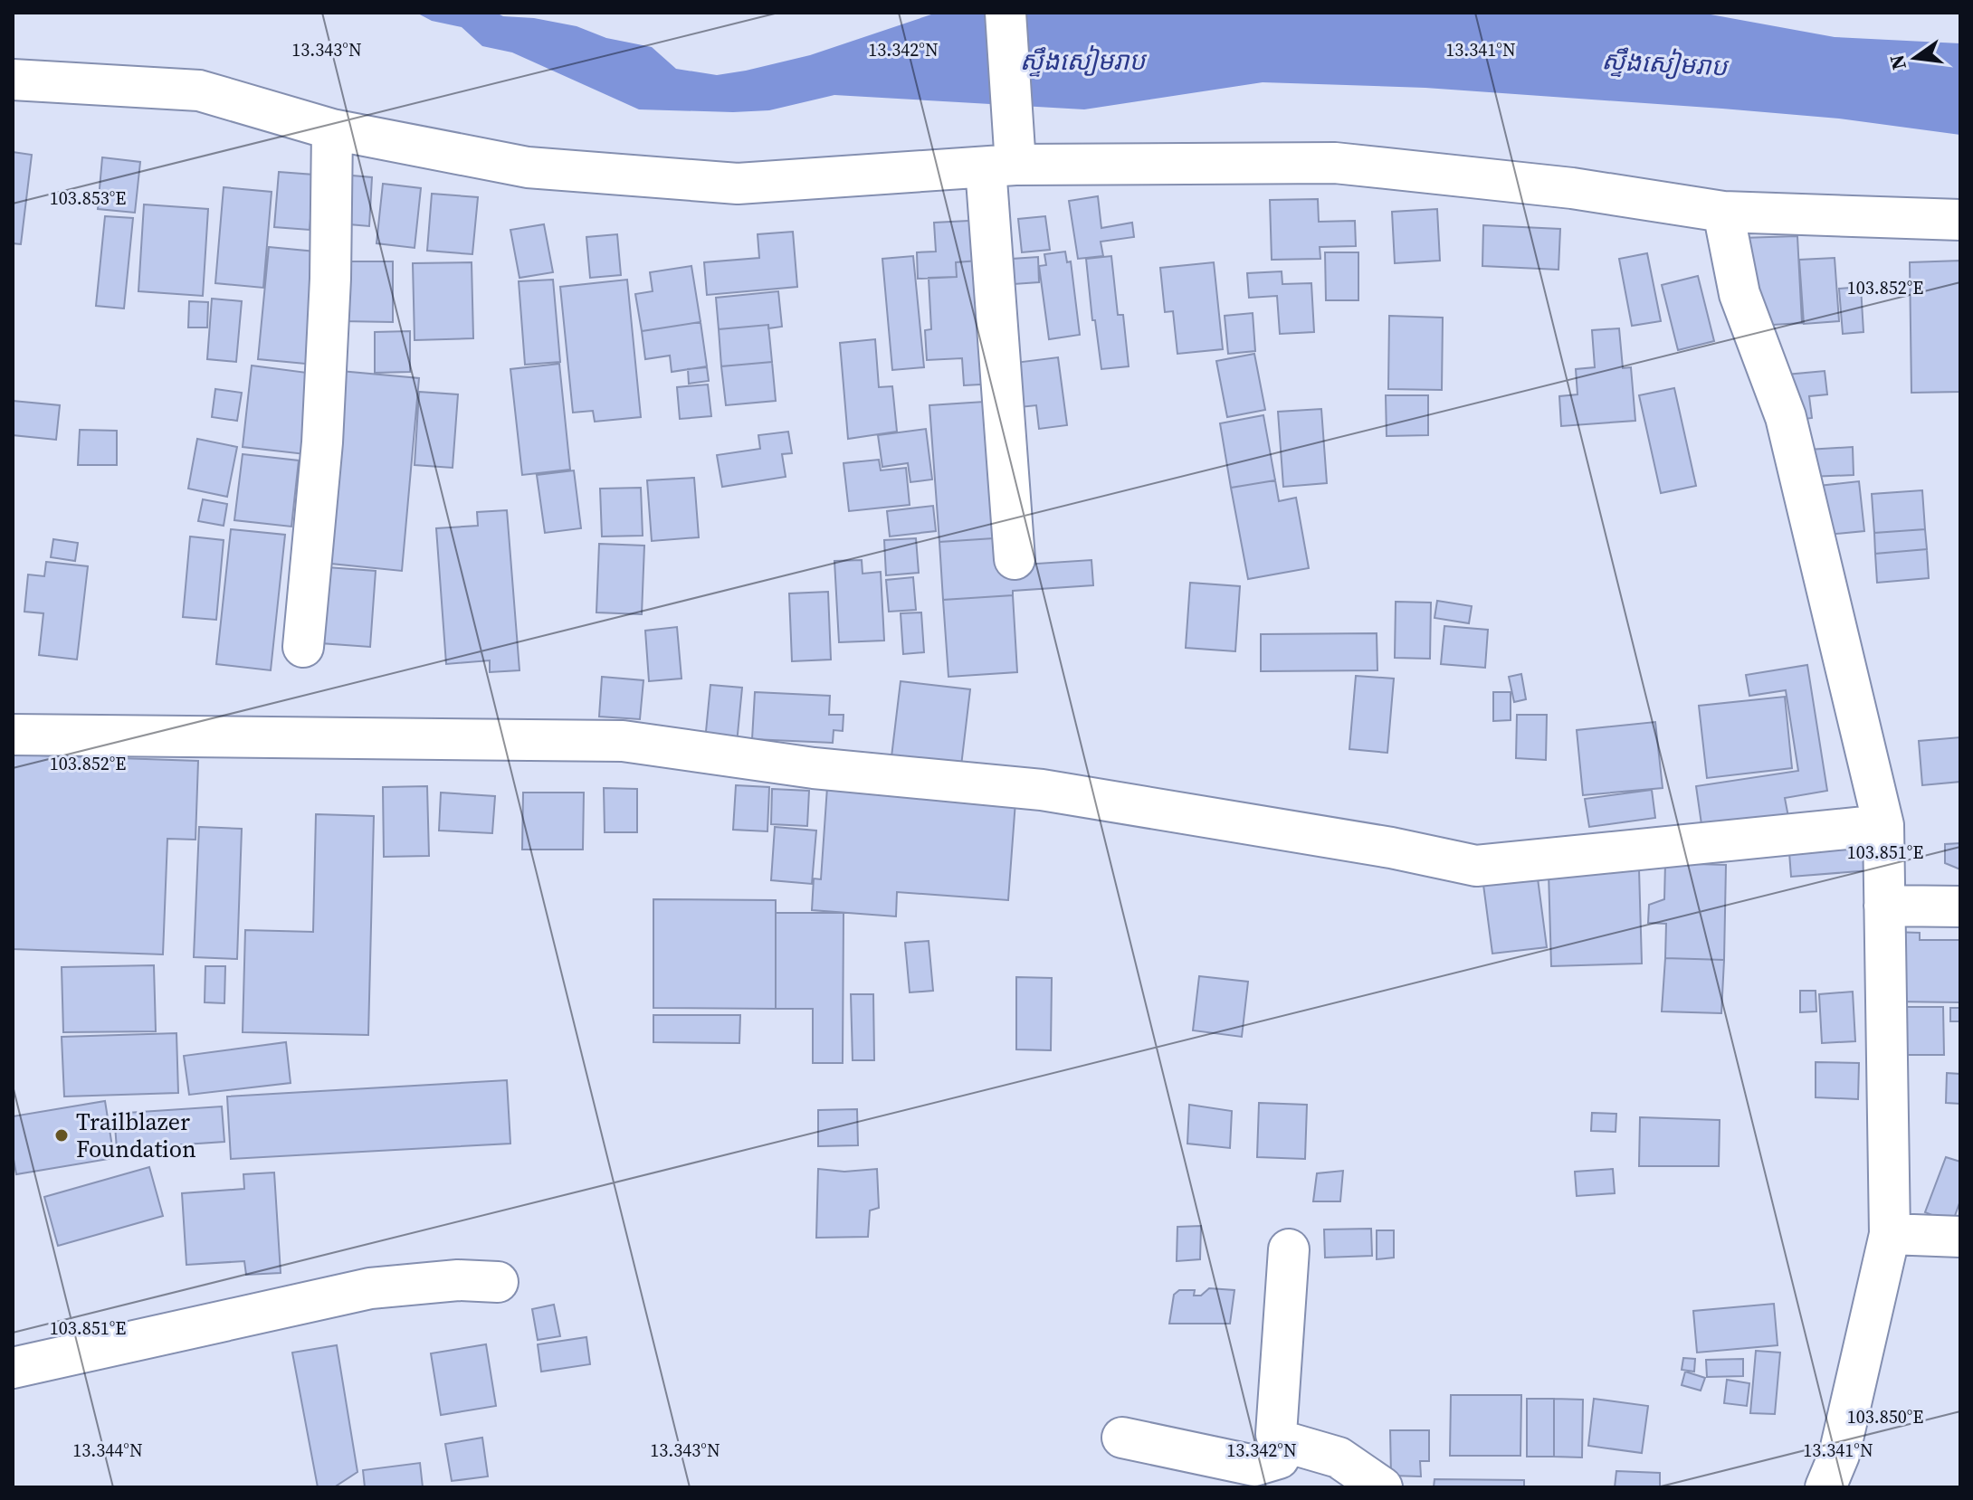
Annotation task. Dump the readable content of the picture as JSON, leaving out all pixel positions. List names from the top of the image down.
{
  "water": ["ស្ទឹងសៀមរាប"],
  "places": ["Trailblazer Foundation"],
  "north": "left",
  "coordinates": [
    "13.343°N",
    "13.342°N",
    "13.341°N",
    "103.853°E",
    "103.852°E",
    "103.851°E",
    "103.850°E",
    "13.344°N"
  ]
}
